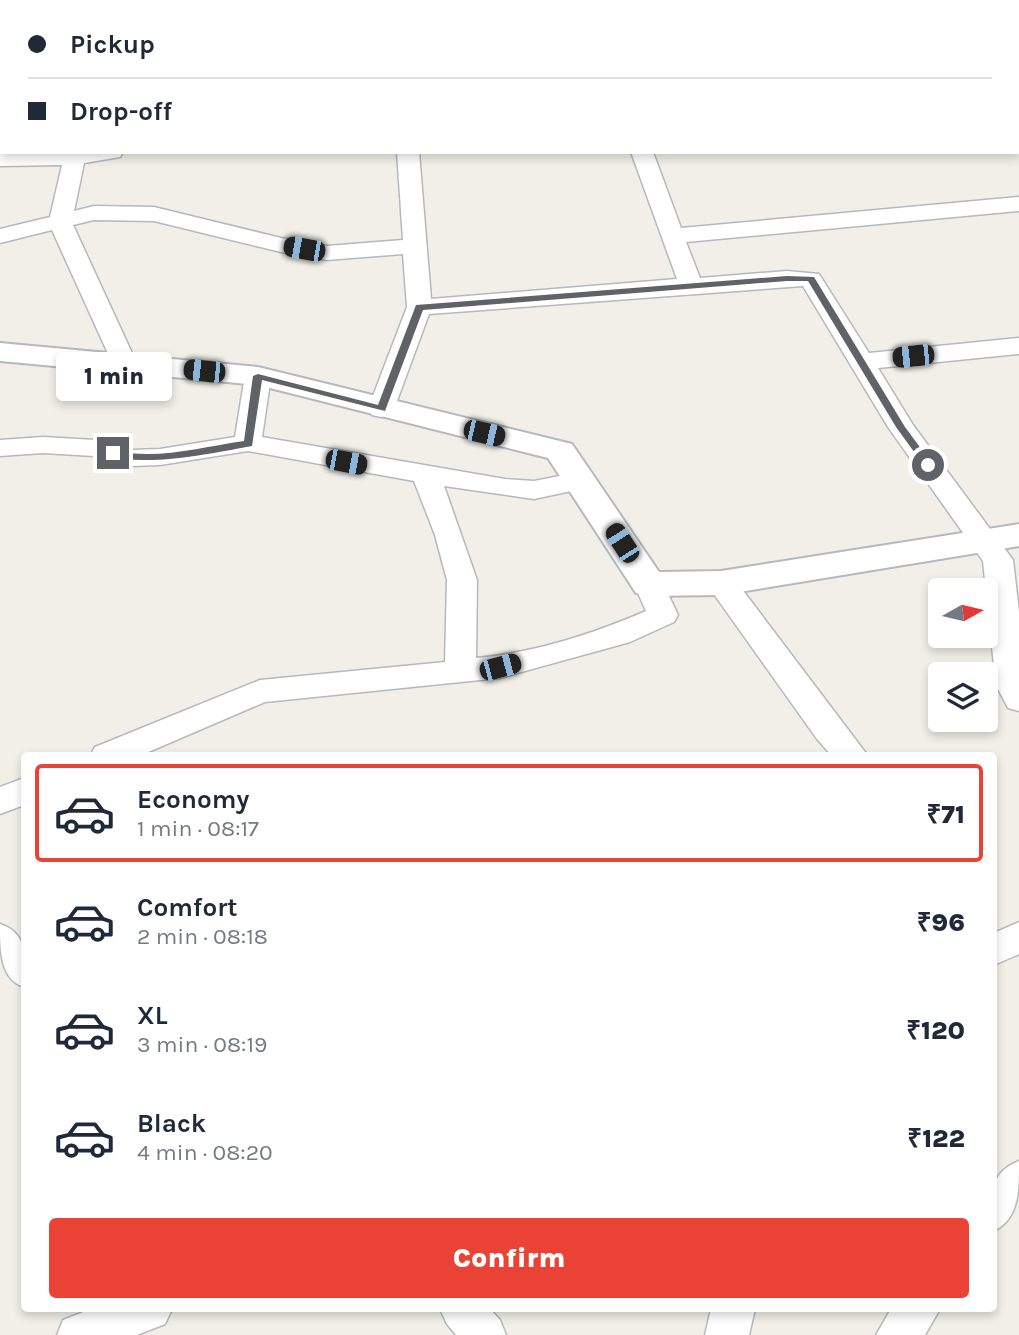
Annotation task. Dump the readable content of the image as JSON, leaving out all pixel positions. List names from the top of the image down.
{
  "north": "right",
  "page": {
    "banner": ["Pickup", "Drop-off"],
    "bubble": "1 min",
    "list": [
      {
        "name": "Economy",
        "note": "1 min · 08:17",
        "value": "₹71"
      },
      {
        "name": "Comfort",
        "note": "2 min · 08:18",
        "value": "₹96"
      },
      {
        "name": "XL",
        "note": "3 min · 08:19",
        "value": "₹120"
      },
      {
        "name": "Black",
        "note": "4 min · 08:20",
        "value": "₹122"
      }
    ],
    "buttons": "Confirm"
  }
}
